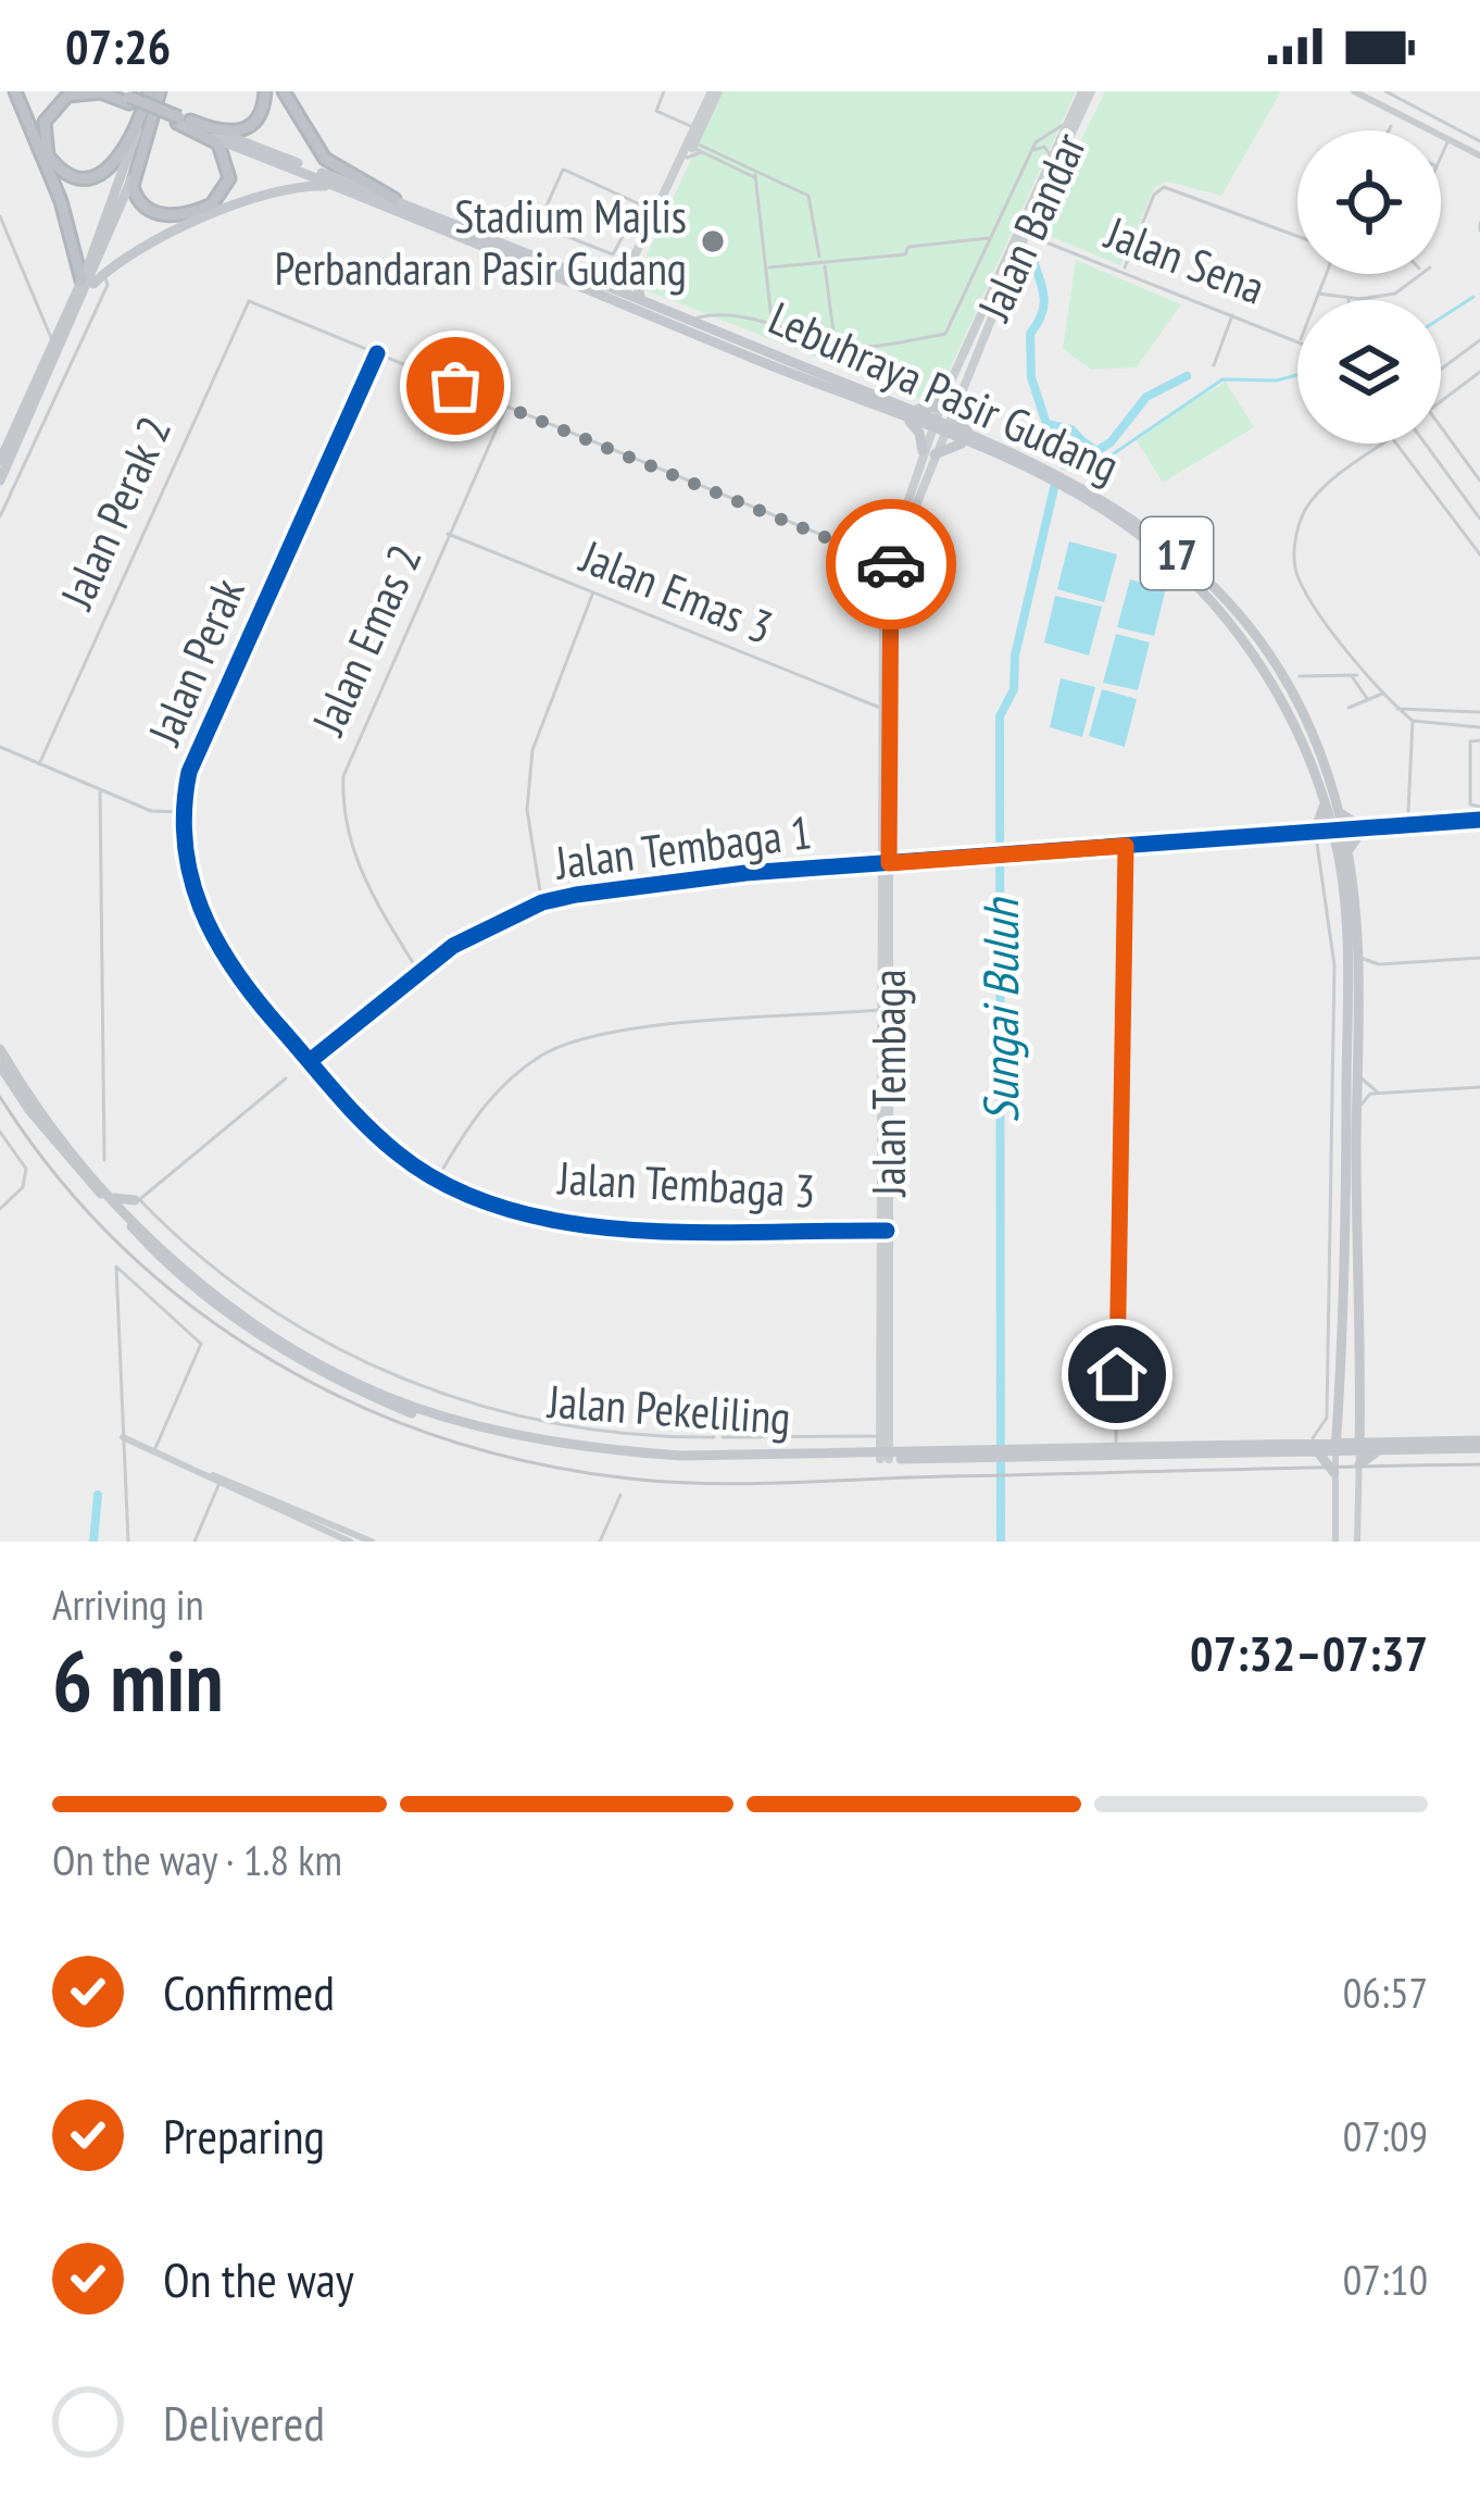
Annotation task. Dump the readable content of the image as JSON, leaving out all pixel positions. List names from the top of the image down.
{
  "streets": {
    "highway": ["Lebuhraya Pasir Gudang", "17"],
    "main road": ["Jalan Bandar", "Jalan Tembaga", "Jalan Pekeliling"],
    "street": [
      "Jalan Sena",
      "Jalan Perak 2",
      "Jalan Emas 3",
      "Jalan Emas 2",
      "Jalan Perak",
      "Jalan Tembaga 1",
      "Jalan Tembaga 3"
    ]
  },
  "crossings": [
    ["Jalan Bandar", "Jalan Sena"],
    ["Jalan Bandar", "Lebuhraya Pasir Gudang"],
    ["Lebuhraya Pasir Gudang", "17"],
    ["Lebuhraya Pasir Gudang", "Jalan Tembaga 1"],
    ["Lebuhraya Pasir Gudang", "Jalan Pekeliling"],
    ["Jalan Perak 2", "Jalan Perak"],
    ["Jalan Emas 3", "Jalan Emas 2"],
    ["Jalan Emas 2", "Jalan Tembaga 1"],
    ["Jalan Perak", "Jalan Tembaga 1"],
    ["Jalan Perak", "Jalan Tembaga 3"],
    ["Jalan Tembaga 1", "Jalan Tembaga"],
    ["Jalan Tembaga 1", "Jalan Tembaga 3"],
    ["Jalan Tembaga", "Jalan Tembaga 3"],
    ["Jalan Tembaga", "Jalan Pekeliling"]
  ],
  "water": ["Sungai Buluh"],
  "places": ["Stadium Majlis Perbandaran Pasir Gudang"],
  "page": {
    "status": "07:26",
    "heading": ["6 min", "Arriving in", "07:32–07:37"],
    "bar": "On the way · 1.8 km",
    "list": [
      ["Confirmed", "06:57"],
      ["Preparing", "07:09"],
      ["On the way", "07:10"],
      "Delivered"
    ]
  }
}
